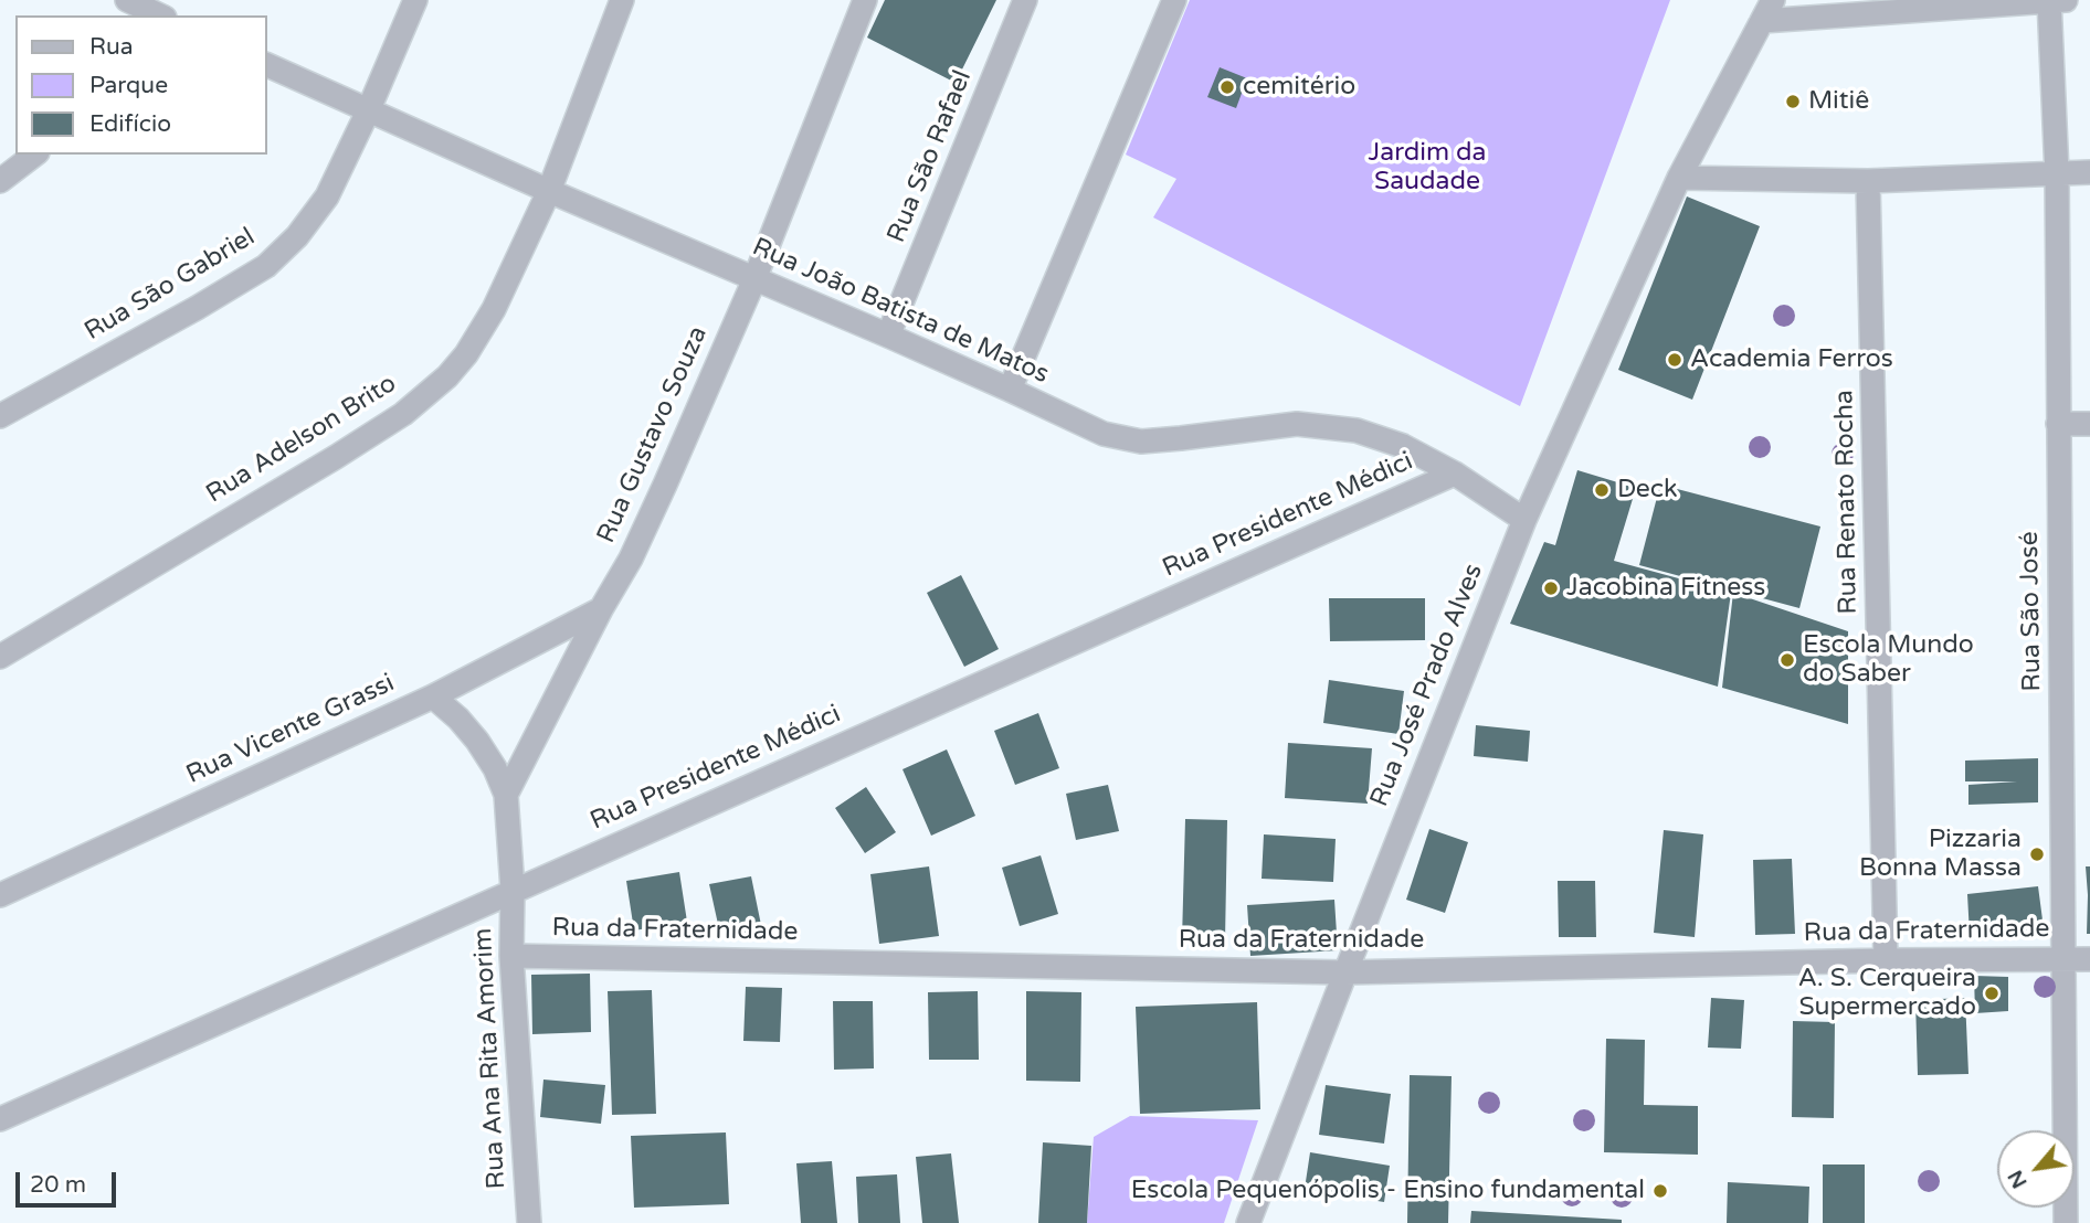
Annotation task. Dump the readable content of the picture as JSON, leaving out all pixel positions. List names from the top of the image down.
{
  "streets": {
    "street": [
      "Rua São Rafael",
      "Rua São Gabriel",
      "Rua João Batista de Matos",
      "Rua Gustavo Souza",
      "Rua Adelson Brito",
      "Rua Renato Rocha",
      "Rua Presidente Médici",
      "Rua São José",
      "Rua José Prado Alves",
      "Rua Vicente Grassi",
      "Rua da Fraternidade",
      "Rua Ana Rita Amorim"
    ]
  },
  "crossings": [
    ["Rua São Rafael", "Rua João Batista de Matos"],
    ["Rua São Gabriel", "Rua João Batista de Matos"],
    ["Rua João Batista de Matos", "Rua Gustavo Souza"],
    ["Rua João Batista de Matos", "Rua Adelson Brito"],
    ["Rua João Batista de Matos", "Rua Presidente Médici"],
    ["Rua João Batista de Matos", "Rua José Prado Alves"],
    ["Rua Gustavo Souza", "Rua Vicente Grassi"],
    ["Rua Renato Rocha", "Rua da Fraternidade"],
    ["Rua Presidente Médici", "Rua Ana Rita Amorim"],
    ["Rua São José", "Rua da Fraternidade"],
    ["Rua José Prado Alves", "Rua da Fraternidade"],
    ["Rua da Fraternidade", "Rua Ana Rita Amorim"]
  ],
  "parks": ["Jardim da Saudade"],
  "places": [
    "cemitério",
    "Mitiê",
    "Academia Ferros",
    "Deck",
    "Jacobina Fitness",
    "Escola Mundo do Saber",
    "Pizzaria Bonna Massa",
    "A. S. Cerqueira Supermercado",
    "Escola Pequenópolis - Ensino fundamental"
  ],
  "legend": ["Rua", "Parque", "Edifício"],
  "scale_bar": "20 m",
  "north": "bottom left"
}
